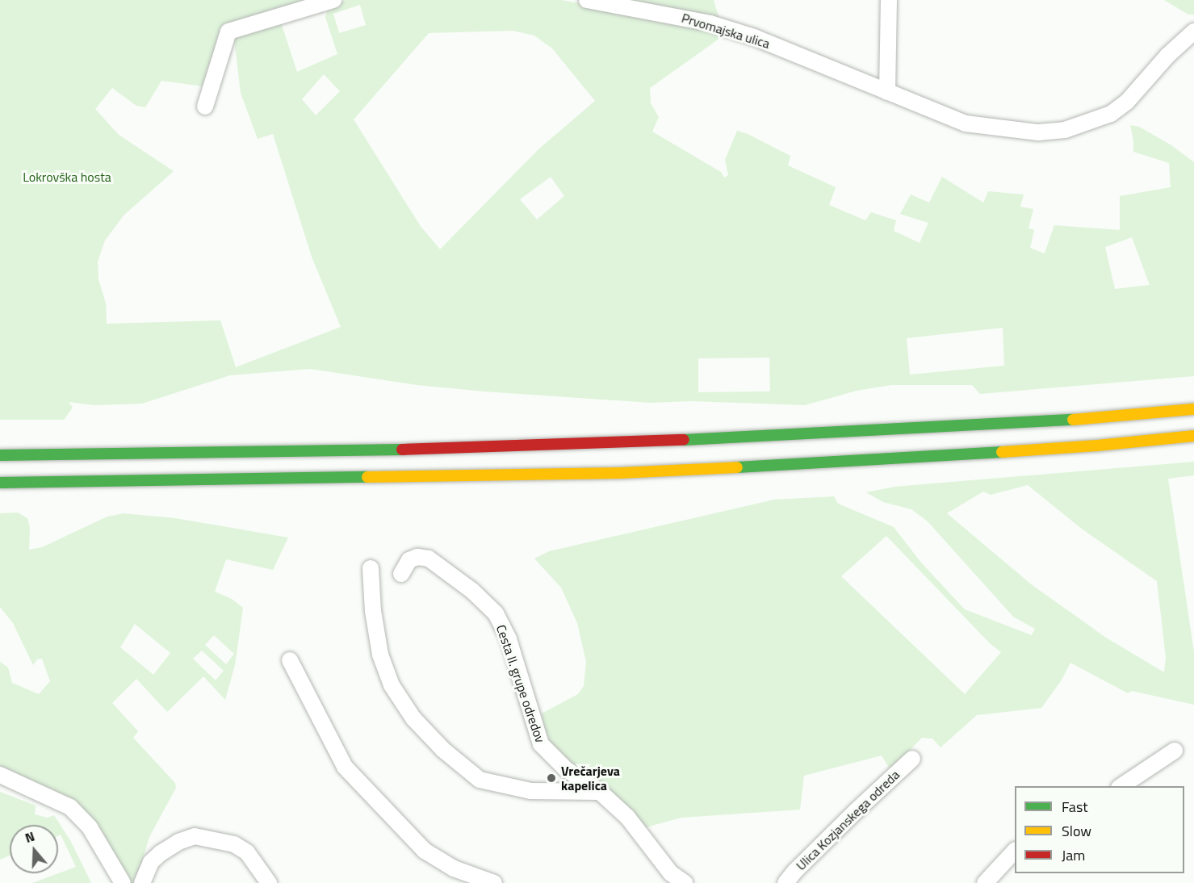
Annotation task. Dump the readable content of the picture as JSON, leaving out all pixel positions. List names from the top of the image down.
{
  "streets": {
    "street": ["Prvomajska ulica", "Cesta II. grupe odredov", "Ulica Kozjanskega odreda"]
  },
  "parks": ["Lokrovška hosta"],
  "places": ["Vrečarjeva kapelica"],
  "legend": ["Fast", "Slow", "Jam"],
  "north": "top"
}
